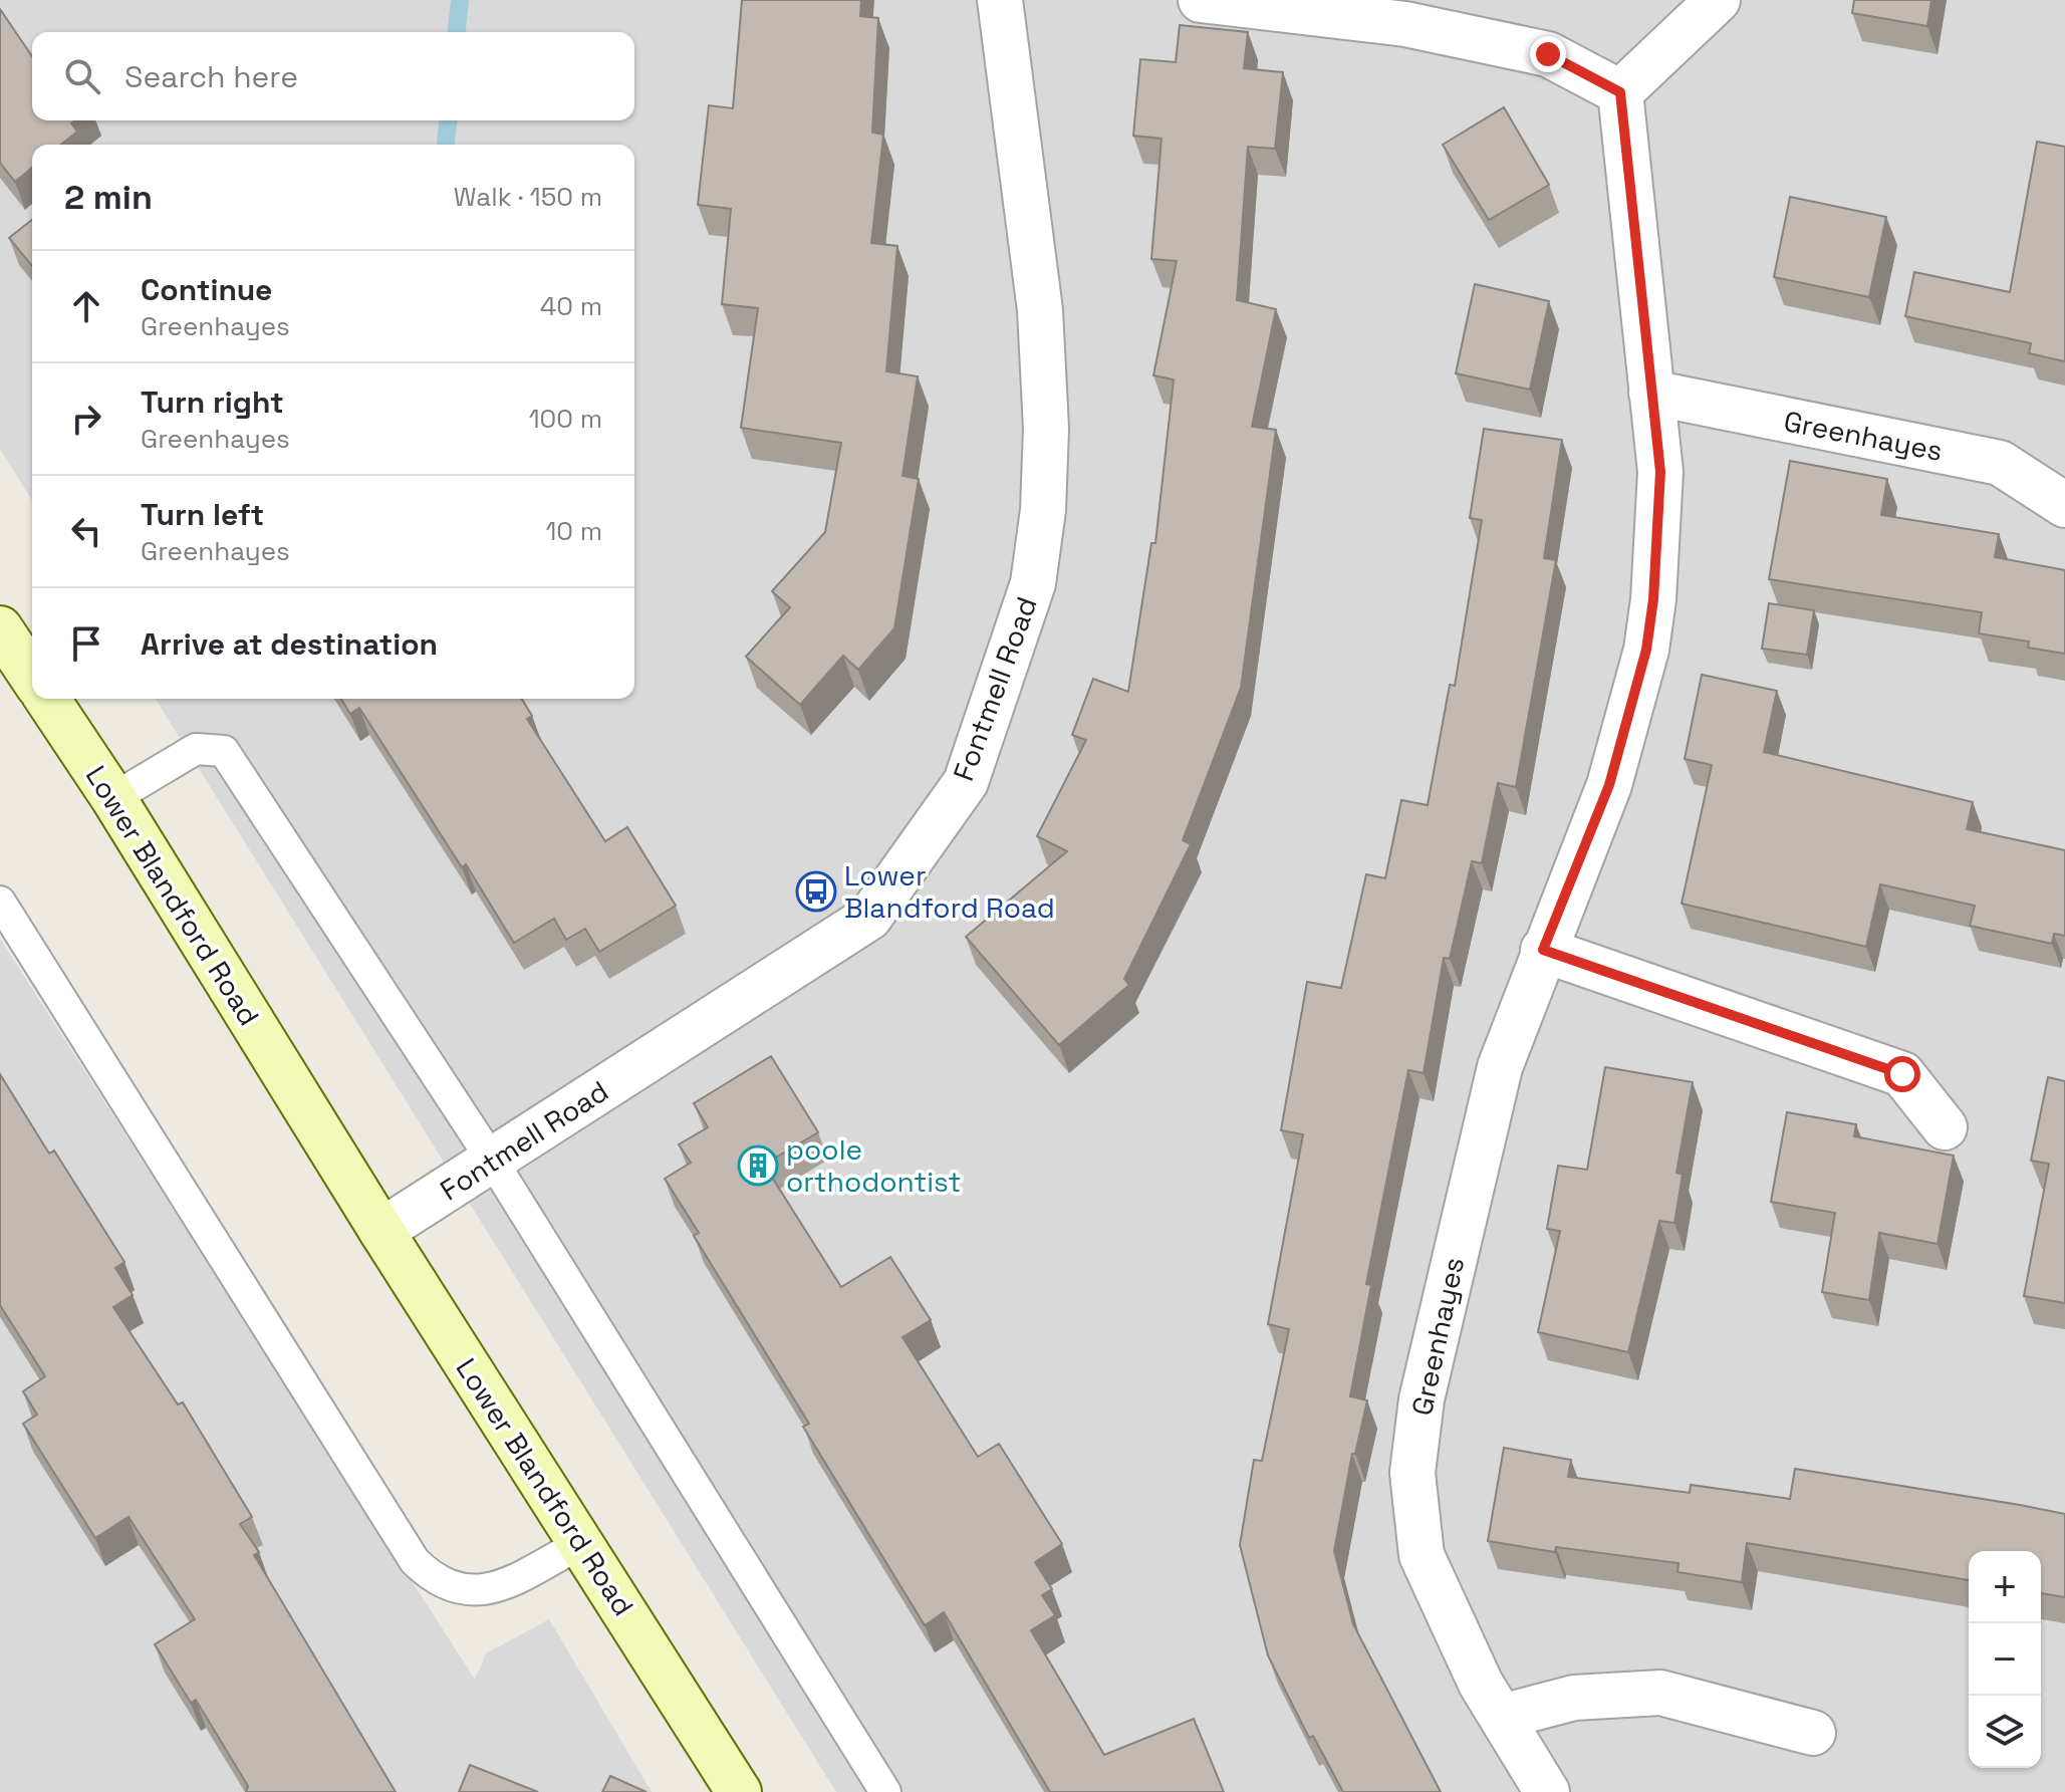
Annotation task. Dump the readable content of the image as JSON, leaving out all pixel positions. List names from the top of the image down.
{
  "streets": {
    "main road": ["Lower Blandford Road"],
    "street": ["Greenhayes", "Fontmell Road"]
  },
  "crossings": [
    ["Fontmell Road", "Lower Blandford Road"]
  ],
  "places": {
    "bus stop": ["Lower Blandford Road"],
    "building": ["poole orthodontist"]
  },
  "page": {
    "search": "Search here",
    "heading": ["2 min", "Walk · 150 m"],
    "list": [
      ["Continue", "Greenhayes", "40 m"],
      ["Turn right", "Greenhayes", "100 m"],
      ["Turn left", "Greenhayes", "10 m"],
      "Arrive at destination"
    ],
    "map_buttons": ["+", "−"]
  }
}
